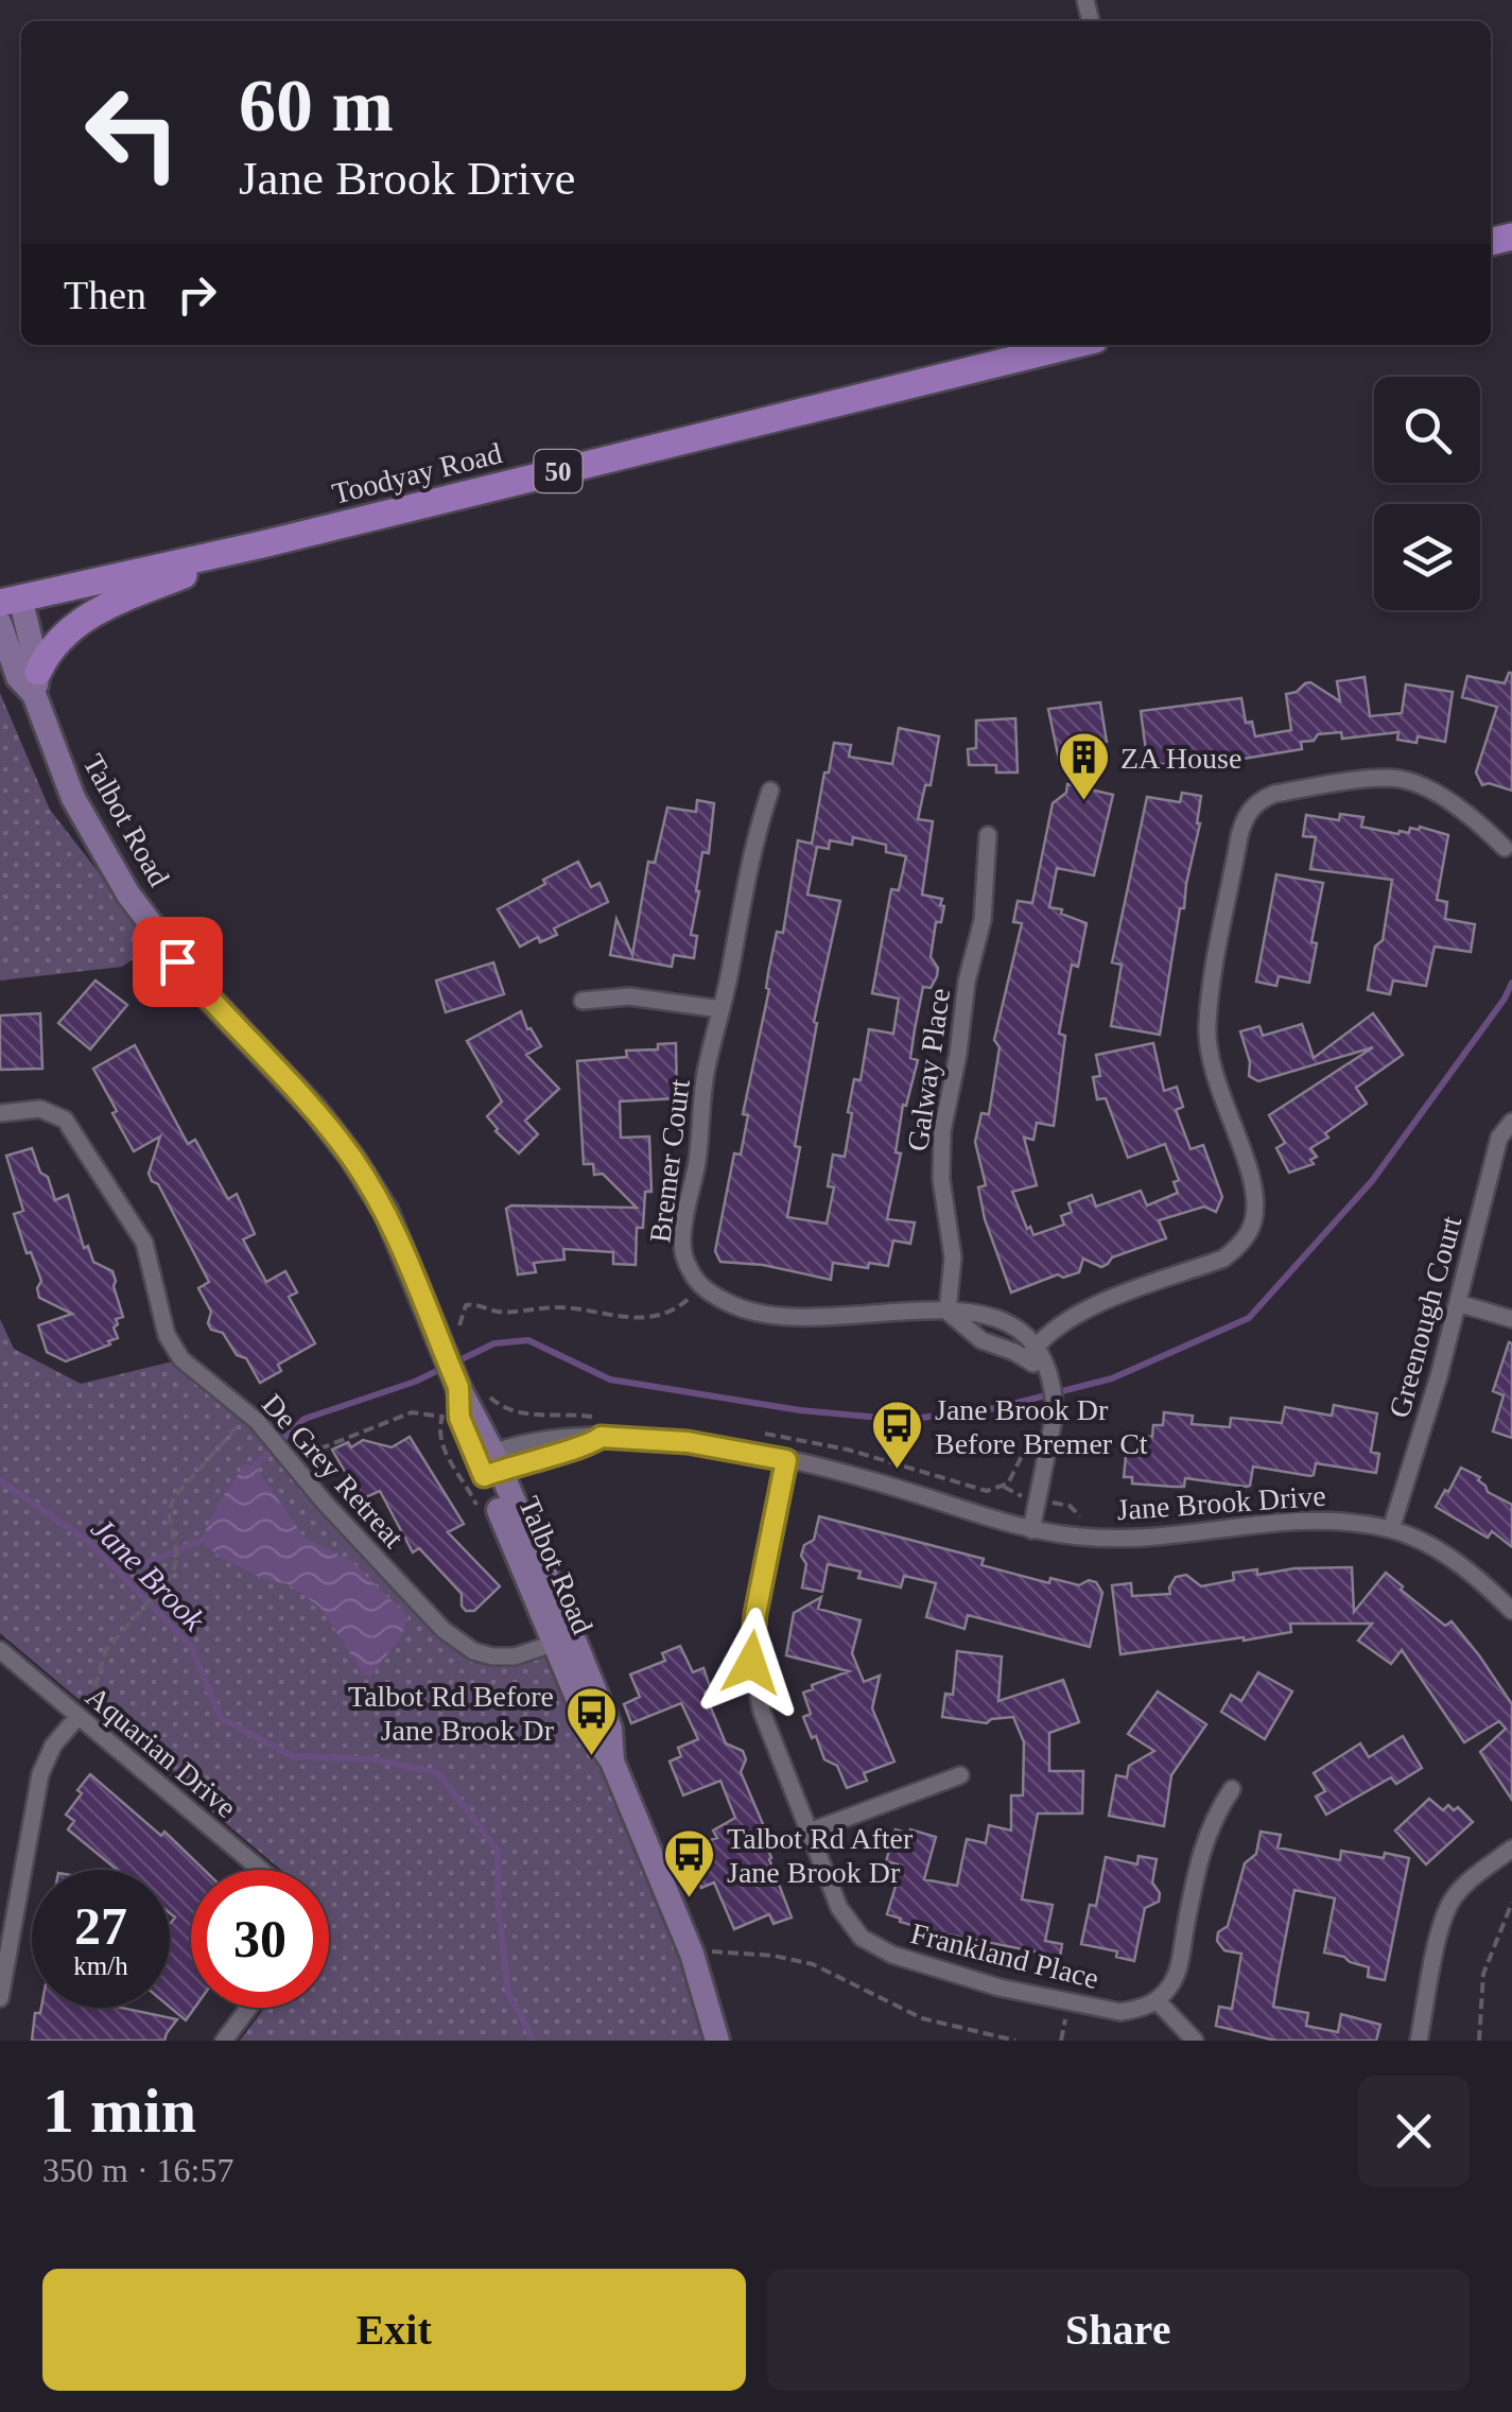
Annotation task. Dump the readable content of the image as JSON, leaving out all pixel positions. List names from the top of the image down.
{
  "streets": {
    "main road": ["50", "Toodyay Road", "Talbot Road"],
    "street": [
      "Galway Place",
      "Bremer Court",
      "Greenough Court",
      "De Grey Retreat",
      "Jane Brook Drive",
      "Aquarian Drive",
      "Frankland Place"
    ]
  },
  "crossings": [
    ["Toodyay Road", "Talbot Road"],
    ["Talbot Road", "De Grey Retreat"],
    ["Talbot Road", "Jane Brook Drive"],
    ["Greenough Court", "Jane Brook Drive"],
    ["Jane Brook Drive", "Frankland Place"]
  ],
  "water": ["Jane Brook"],
  "places": {
    "building": ["ZA House"],
    "bus stop": ["Jane Brook Dr Before Bremer Ct", "Talbot Rd Before Jane Brook Dr", "Talbot Rd After Jane Brook Dr"]
  },
  "page": {
    "turn": ["60 m", "Jane Brook Drive"],
    "then": "Then",
    "speed": "27 km/h",
    "limit": "30",
    "heading": ["1 min", "350 m · 16:57"],
    "buttons": ["Exit", "Share"]
  }
}
